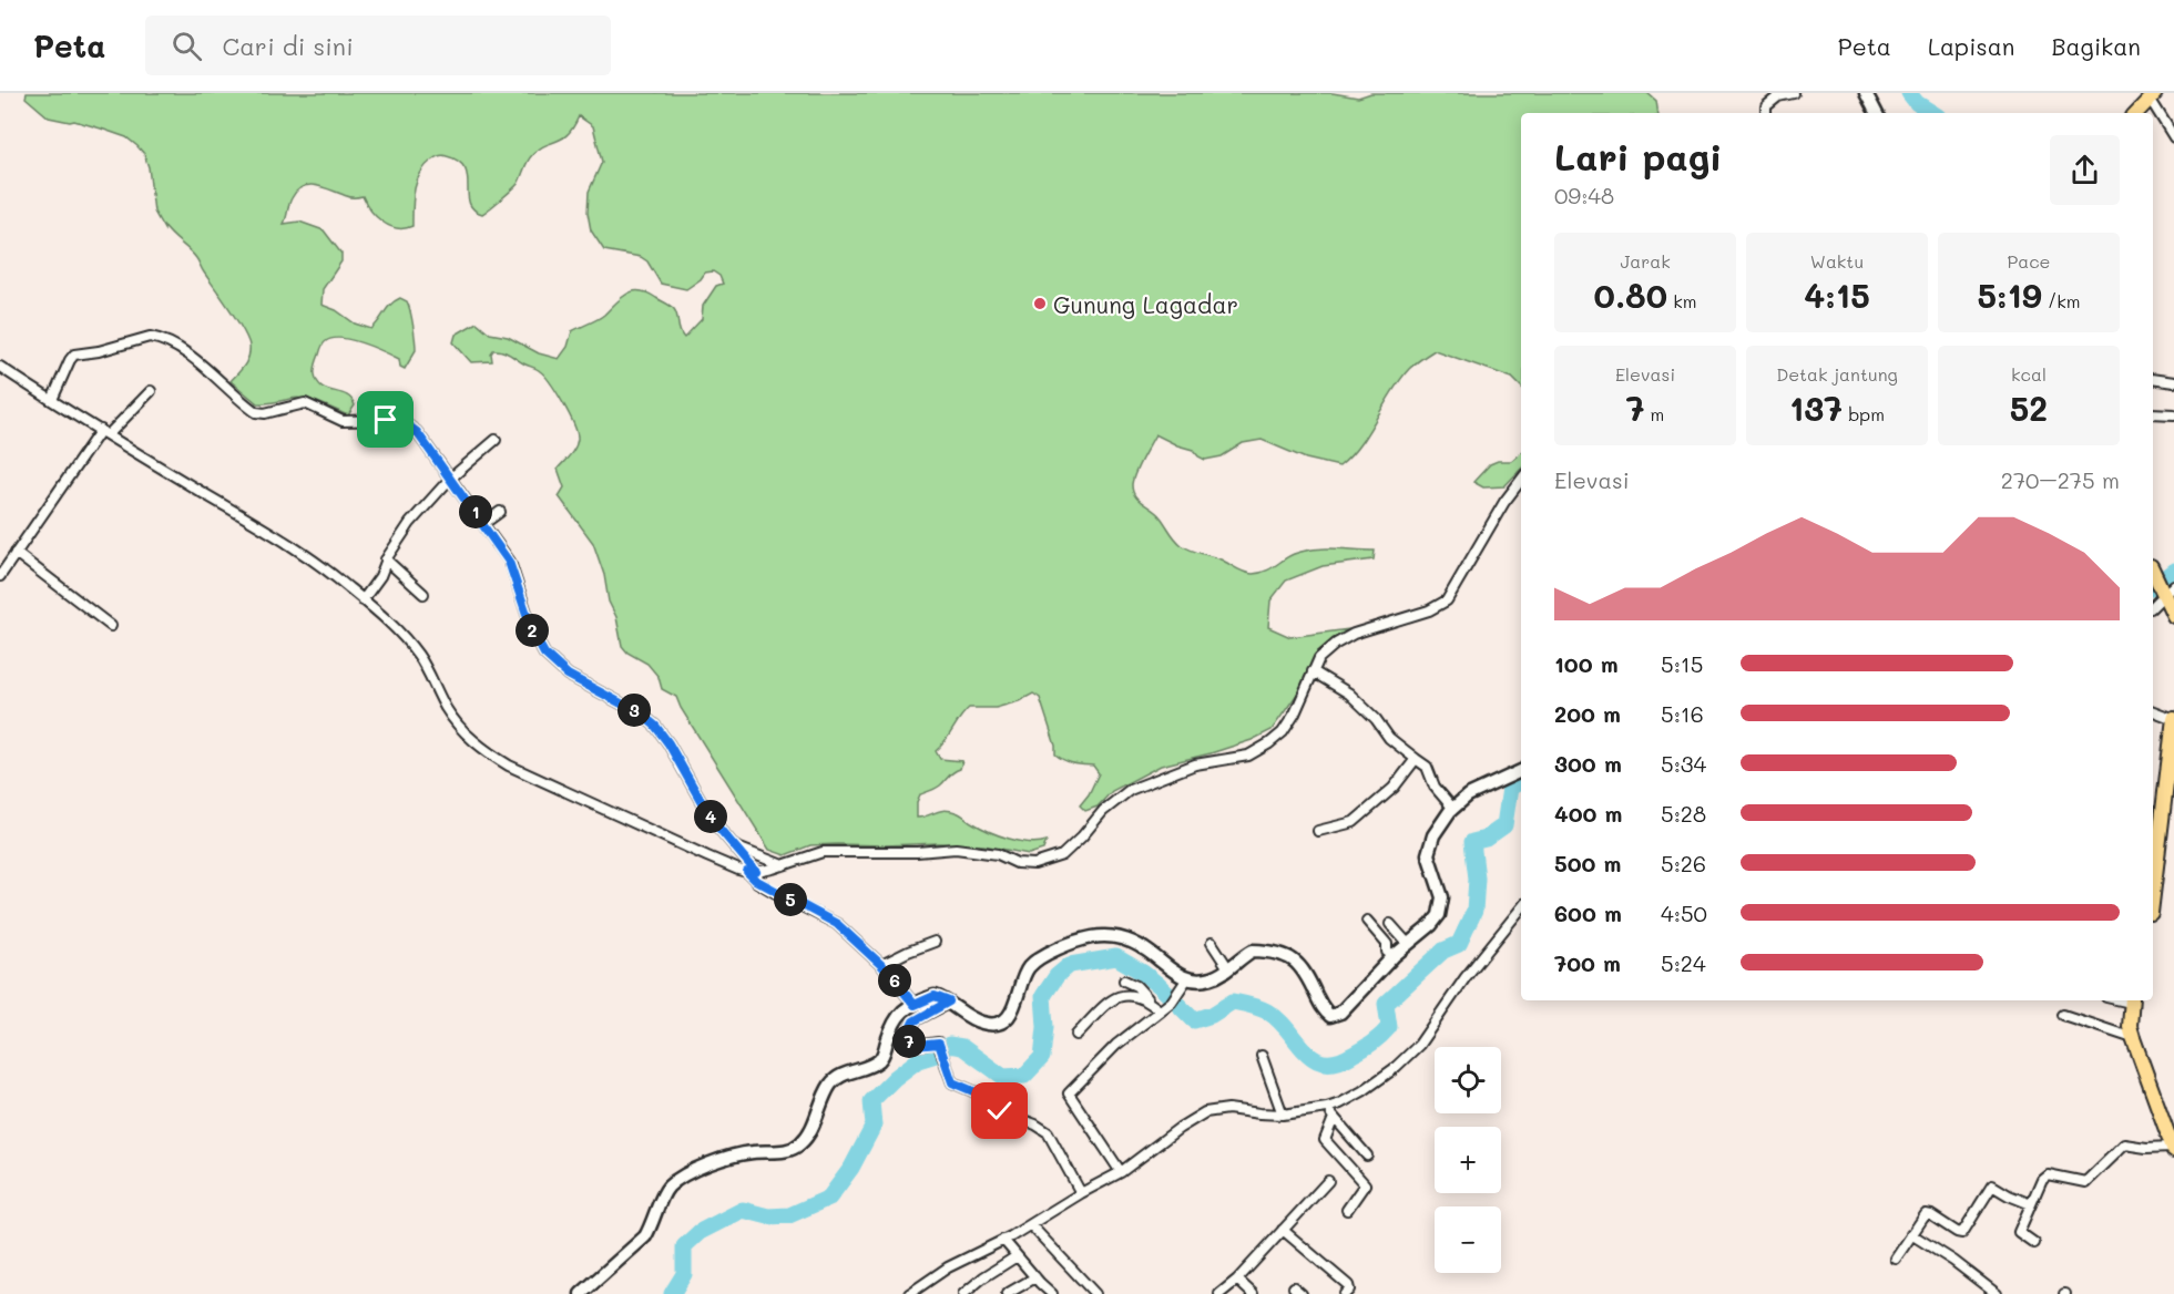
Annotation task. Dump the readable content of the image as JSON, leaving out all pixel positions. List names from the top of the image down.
{
  "places": ["Gunung Lagadar"],
  "page": {
    "header": "Peta",
    "search": "Cari di sini",
    "nav": ["Peta", "Lapisan", "Bagikan"],
    "heading": ["Lari pagi", "09:48"],
    "stats": [
      ["Jarak", "0.80 km"],
      ["Waktu", "4:15"],
      ["Pace", "5:19 /km"],
      ["Elevasi", "7 m"],
      ["Detak jantung", "137 bpm"],
      ["kcal", "52"]
    ],
    "chart": ["Elevasi", "270–275 m"],
    "pins": [
      "1",
      "2",
      "3",
      "4",
      "5",
      "6",
      "7"
    ],
    "list": [
      {
        "name": "100 m",
        "note": "5:15"
      },
      {
        "name": "200 m",
        "note": "5:16"
      },
      {
        "name": "300 m",
        "note": "5:34"
      },
      {
        "name": "400 m",
        "note": "5:28"
      },
      {
        "name": "500 m",
        "note": "5:26"
      },
      {
        "name": "600 m",
        "note": "4:50"
      },
      {
        "name": "700 m",
        "note": "5:24"
      }
    ],
    "map_buttons": ["+", "−"]
  }
}
